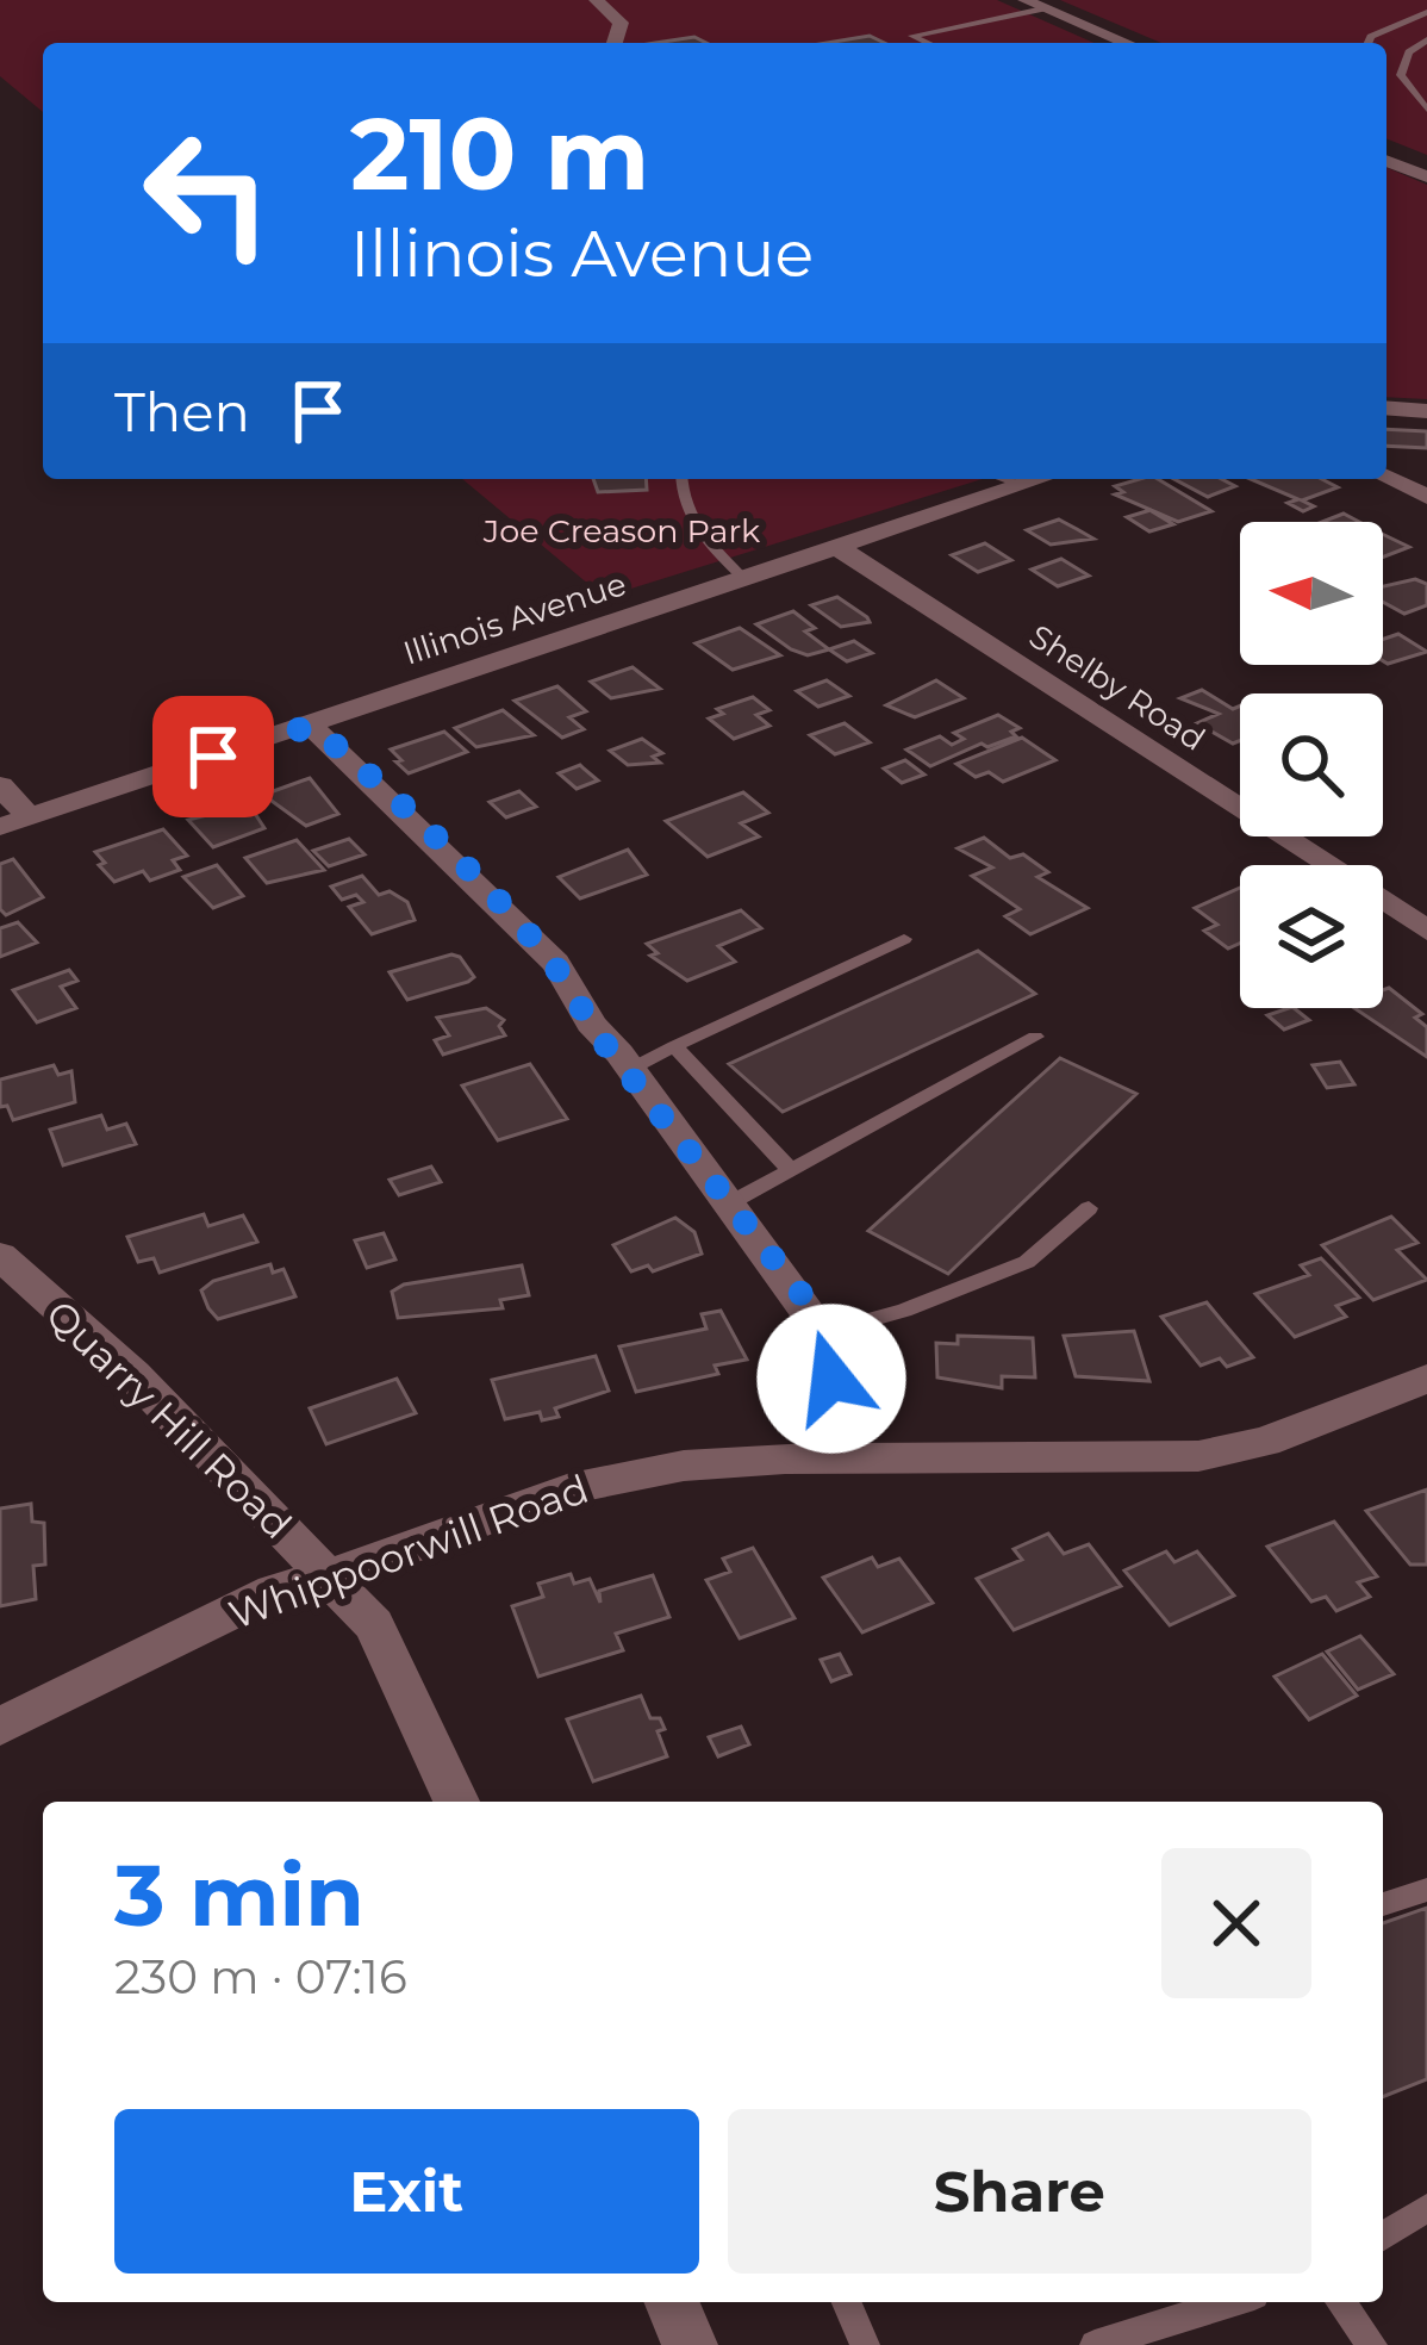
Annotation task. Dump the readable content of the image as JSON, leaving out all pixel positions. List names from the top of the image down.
{
  "streets": {
    "street": [
      "Illinois Avenue",
      "Shelby Road",
      "Quarry Hill Road",
      "Whippoorwill Road"
    ]
  },
  "crossings": [
    ["Illinois Avenue", "Shelby Road"],
    ["Quarry Hill Road", "Whippoorwill Road"]
  ],
  "parks": ["Joe Creason Park"],
  "north": "left",
  "page": {
    "turn": ["210 m", "Illinois Avenue"],
    "then": "Then",
    "heading": ["3 min", "230 m · 07:16"],
    "buttons": ["Exit", "Share"]
  }
}
